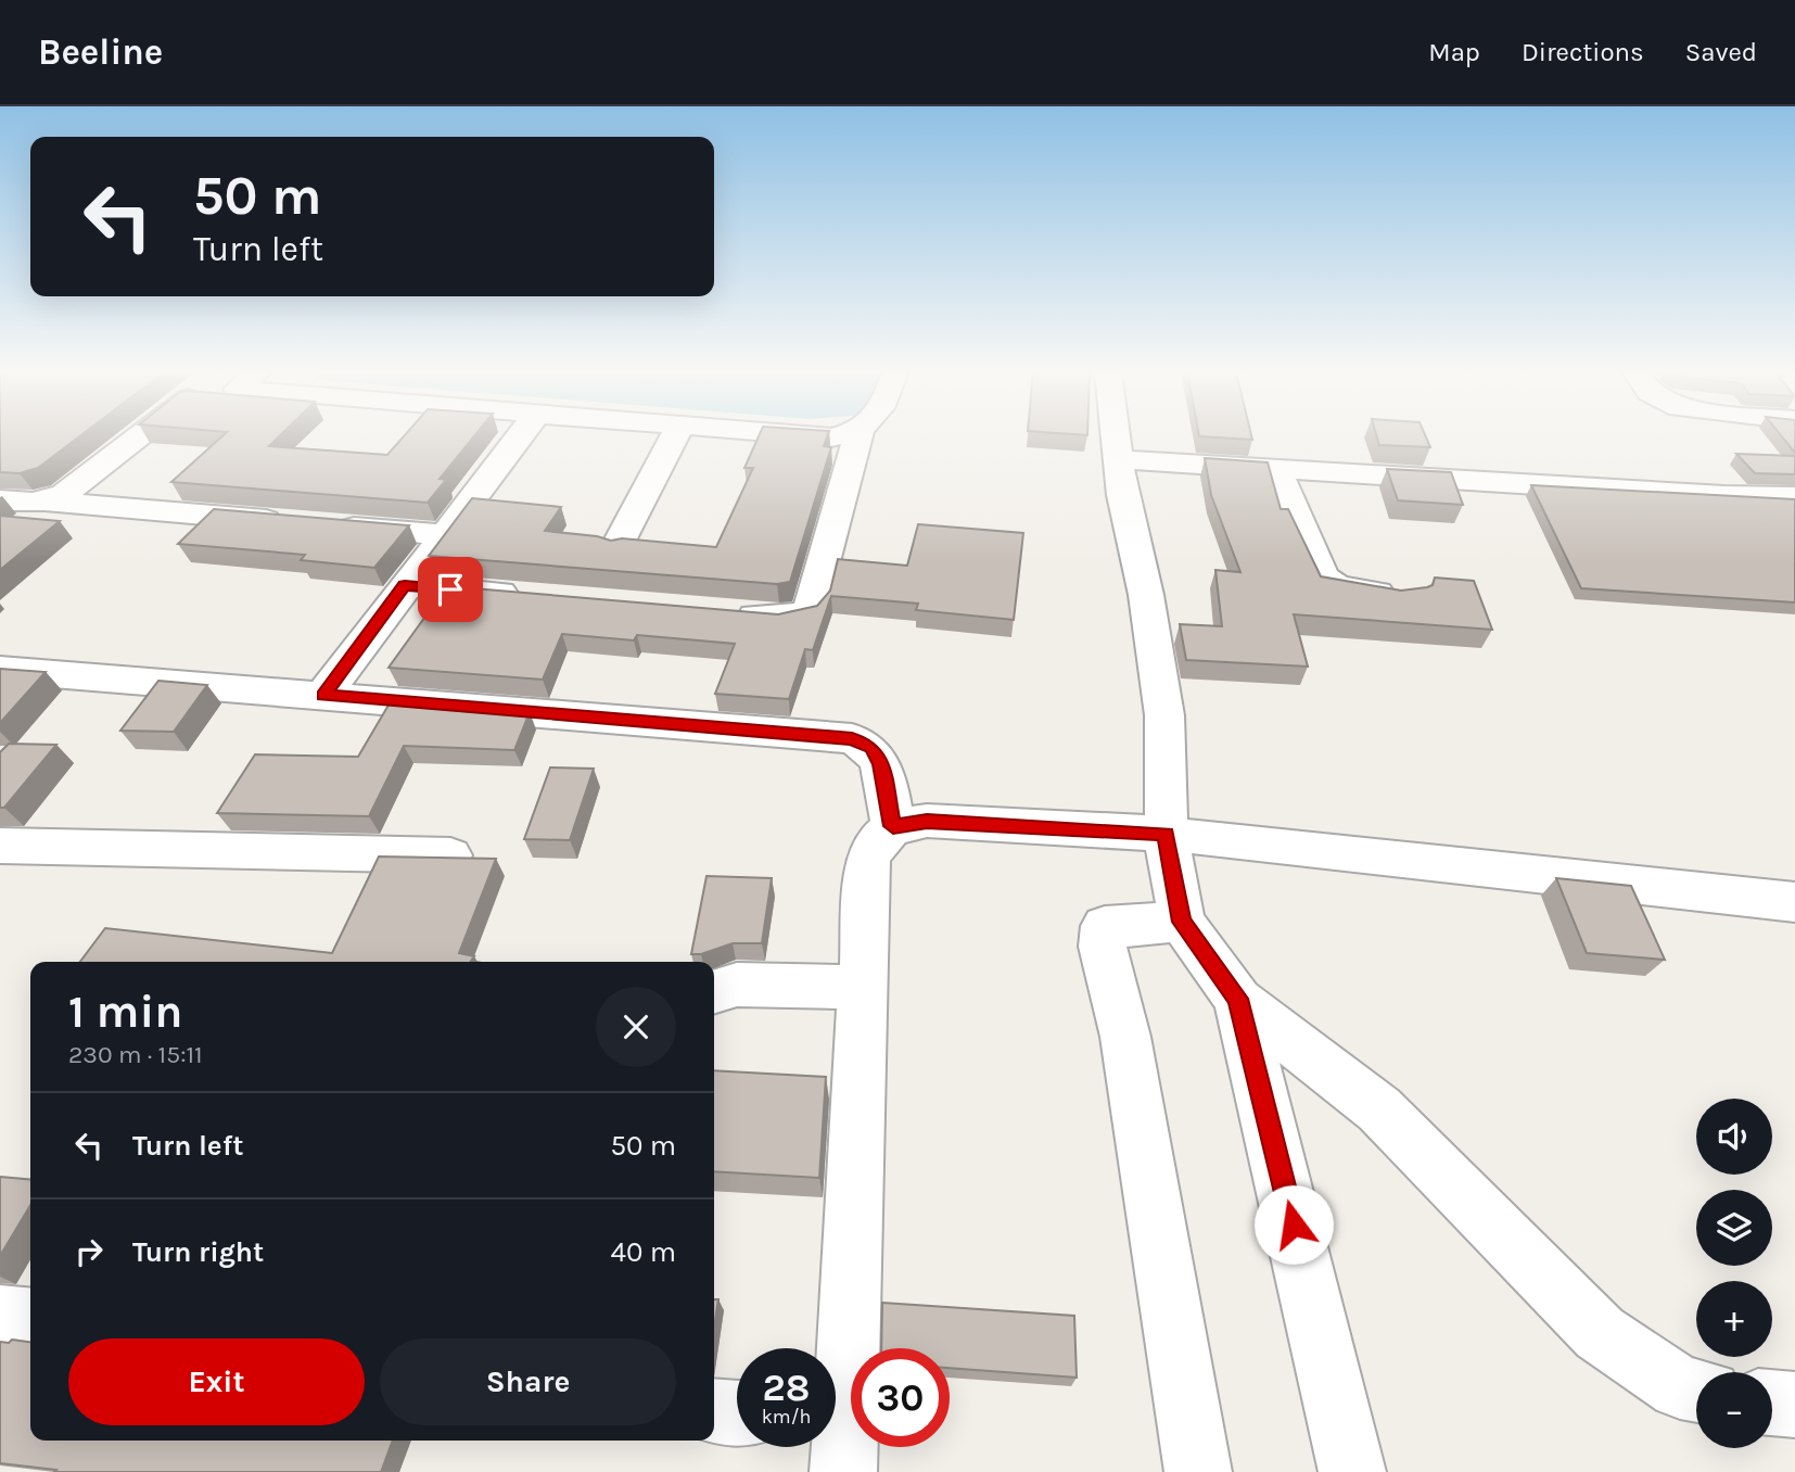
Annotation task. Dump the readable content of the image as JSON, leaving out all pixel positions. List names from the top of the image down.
{
  "page": {
    "header": "Beeline",
    "nav": ["Map", "Directions", "Saved"],
    "turn": ["50 m", "Turn left"],
    "heading": ["1 min", "230 m · 15:11"],
    "list": [
      {
        "name": "Turn left",
        "value": "50 m"
      },
      {
        "name": "Turn right",
        "value": "40 m"
      }
    ],
    "map_buttons": ["+", "−"],
    "buttons": ["Exit", "Share"],
    "speed": "28 km/h",
    "limit": "30"
  }
}
